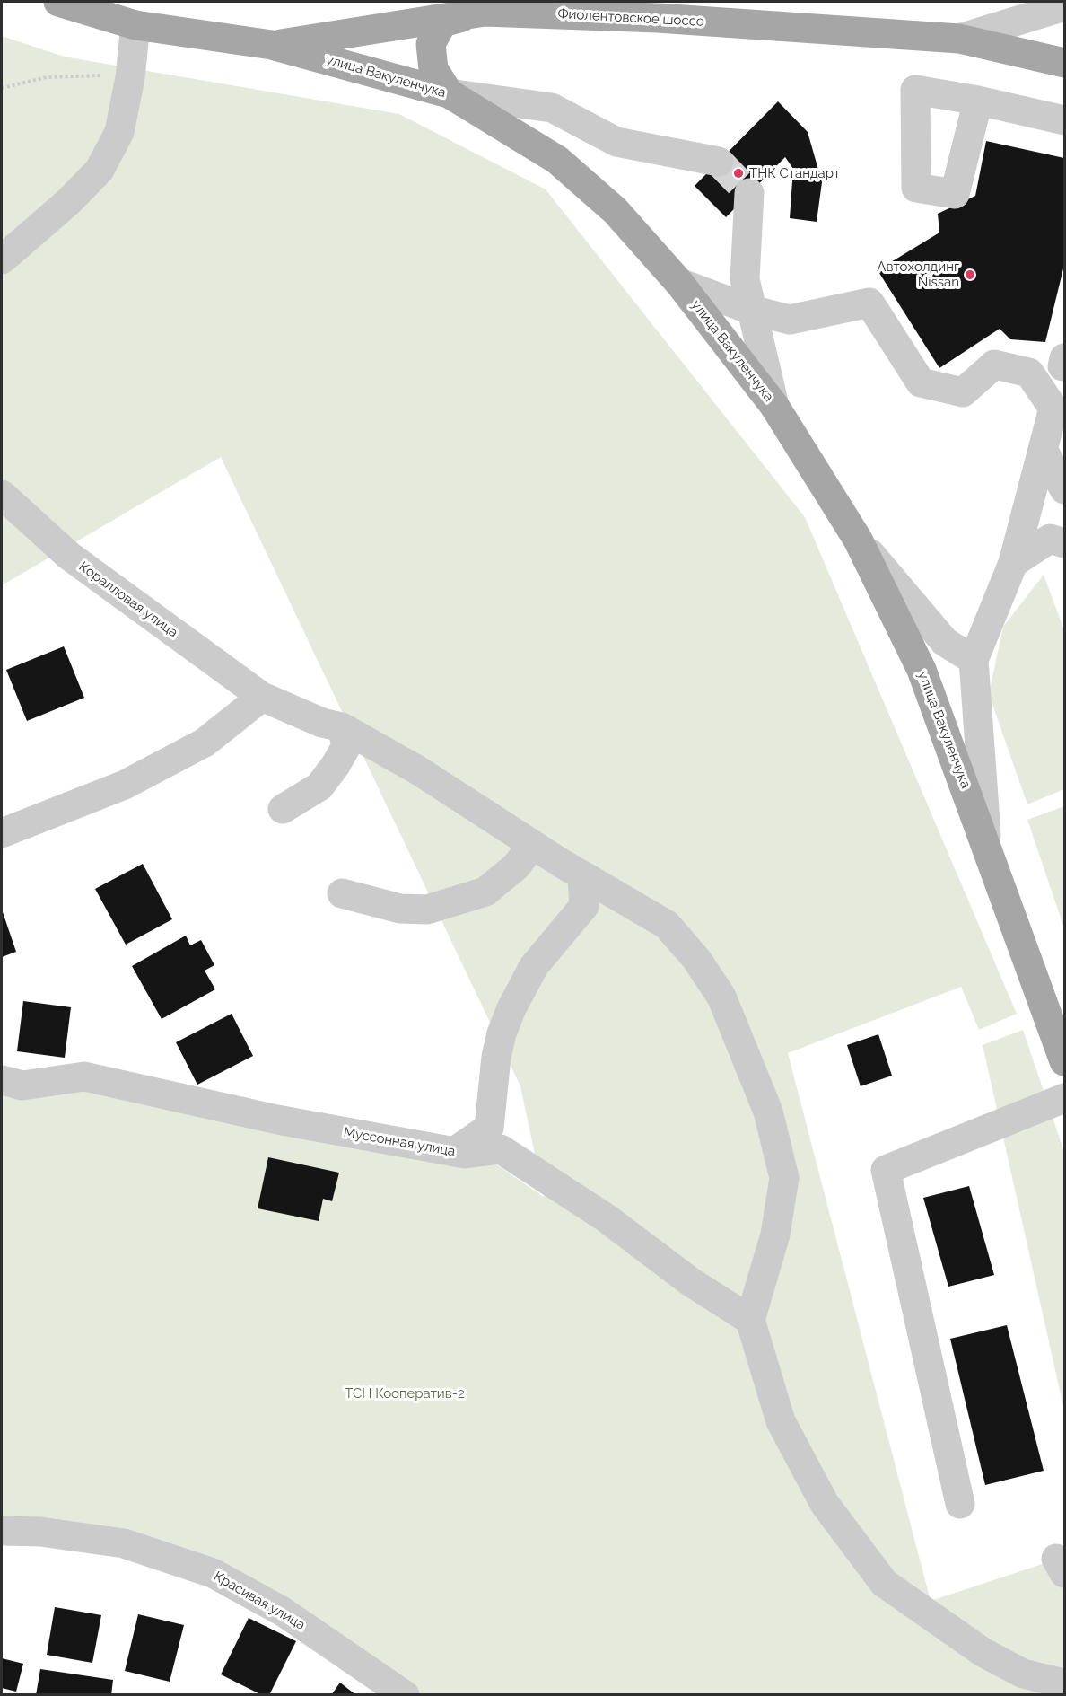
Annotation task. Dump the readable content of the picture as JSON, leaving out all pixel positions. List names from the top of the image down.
{
  "streets": {
    "main road": ["Фиолентовское шоссе", "улица Вакуленчука"],
    "street": ["Коралловая улица", "Муссонная улица", "Красивая улица"]
  },
  "crossings": [
    ["Фиолентовское шоссе", "улица Вакуленчука"],
    ["Коралловая улица", "Муссонная улица"]
  ],
  "parks": ["ТСН Кооператив-2"],
  "places": ["ТНК Стандарт", "Автохолдинг Nissan"]
}
